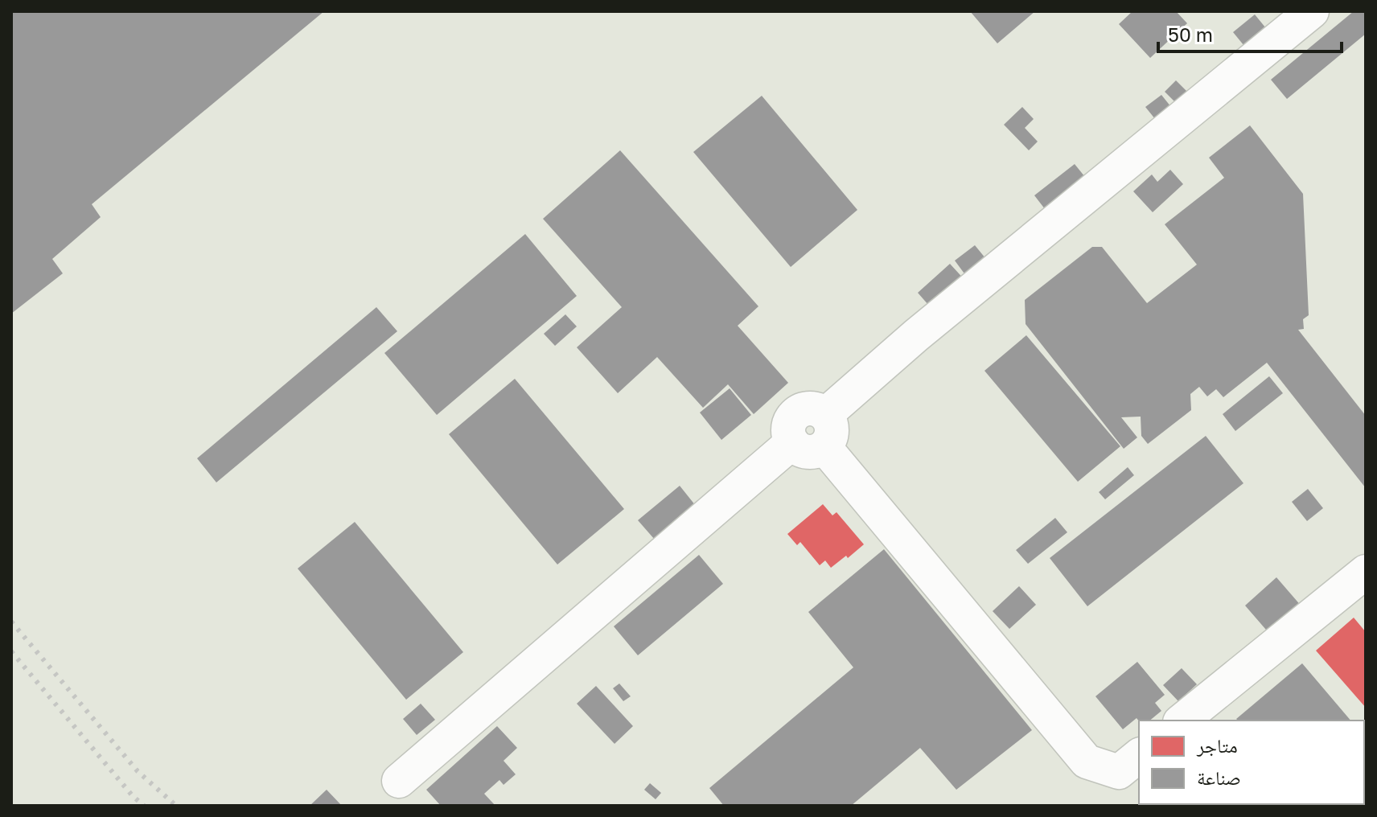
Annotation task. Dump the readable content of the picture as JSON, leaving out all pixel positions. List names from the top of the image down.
{
  "legend": ["متاجر", "صناعة"],
  "scale_bar": "50 m"
}
